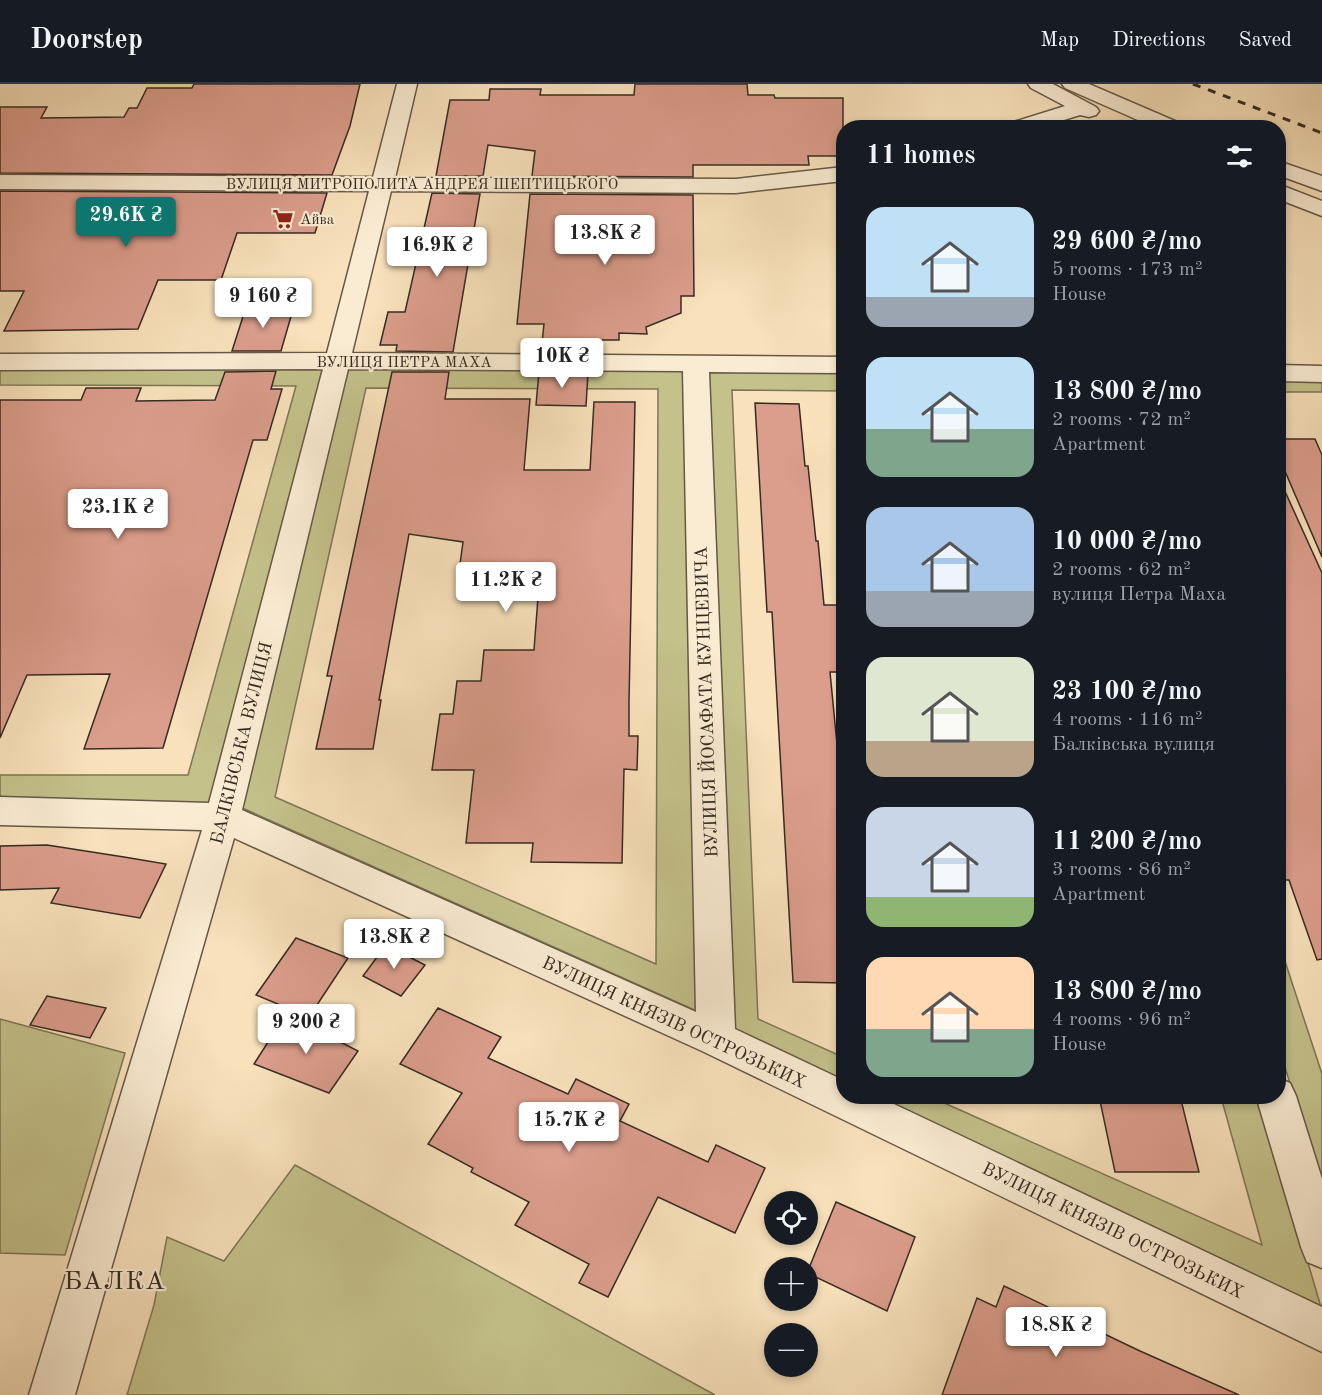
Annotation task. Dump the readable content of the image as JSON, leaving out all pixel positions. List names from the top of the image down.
{
  "streets": {
    "street": [
      "ВУЛИЦЯ МИТРОПОЛИТА АНДРЕЯ ШЕПТИЦЬКОГО",
      "ВУЛИЦЯ ПЕТРА МАХА",
      "ВУЛИЦЯ ЙОСАФАТА КУНЦЕВИЧА",
      "БАЛКІВСЬКА ВУЛИЦЯ",
      "ВУЛИЦЯ КНЯЗІВ ОСТРОЗЬКИХ"
    ]
  },
  "crossings": [
    ["ВУЛИЦЯ МИТРОПОЛИТА АНДРЕЯ ШЕПТИЦЬКОГО", "БАЛКІВСЬКА ВУЛИЦЯ"],
    ["ВУЛИЦЯ ПЕТРА МАХА", "ВУЛИЦЯ ЙОСАФАТА КУНЦЕВИЧА"],
    ["ВУЛИЦЯ ПЕТРА МАХА", "БАЛКІВСЬКА ВУЛИЦЯ"],
    ["ВУЛИЦЯ ЙОСАФАТА КУНЦЕВИЧА", "ВУЛИЦЯ КНЯЗІВ ОСТРОЗЬКИХ"],
    ["БАЛКІВСЬКА ВУЛИЦЯ", "ВУЛИЦЯ КНЯЗІВ ОСТРОЗЬКИХ"]
  ],
  "districts": ["БАЛКА"],
  "places": {
    "supermarket": ["Айва"]
  },
  "page": {
    "header": "Doorstep",
    "nav": ["Map", "Directions", "Saved"],
    "heading": "11 homes",
    "list": [
      {
        "name": "29 600 ₴/mo",
        "note": "5 rooms · 173 m² · House"
      },
      {
        "name": "13 800 ₴/mo",
        "note": "2 rooms · 72 m² · Apartment"
      },
      {
        "name": "10 000 ₴/mo",
        "note": "2 rooms · 62 m² · вулиця Петра Маха"
      },
      {
        "name": "23 100 ₴/mo",
        "note": "4 rooms · 116 m² · Балківська вулиця"
      },
      {
        "name": "11 200 ₴/mo",
        "note": "3 rooms · 86 m² · Apartment"
      },
      {
        "name": "13 800 ₴/mo",
        "note": "4 rooms · 96 m² · House"
      }
    ],
    "price": [
      "29.6K ₴",
      "13.8K ₴",
      "16.9K ₴",
      "9 160 ₴",
      "10K ₴",
      "23.1K ₴",
      "11.2K ₴",
      "13.8K ₴",
      "9 200 ₴",
      "15.7K ₴",
      "18.8K ₴"
    ],
    "map_buttons": ["+", "−"]
  }
}
